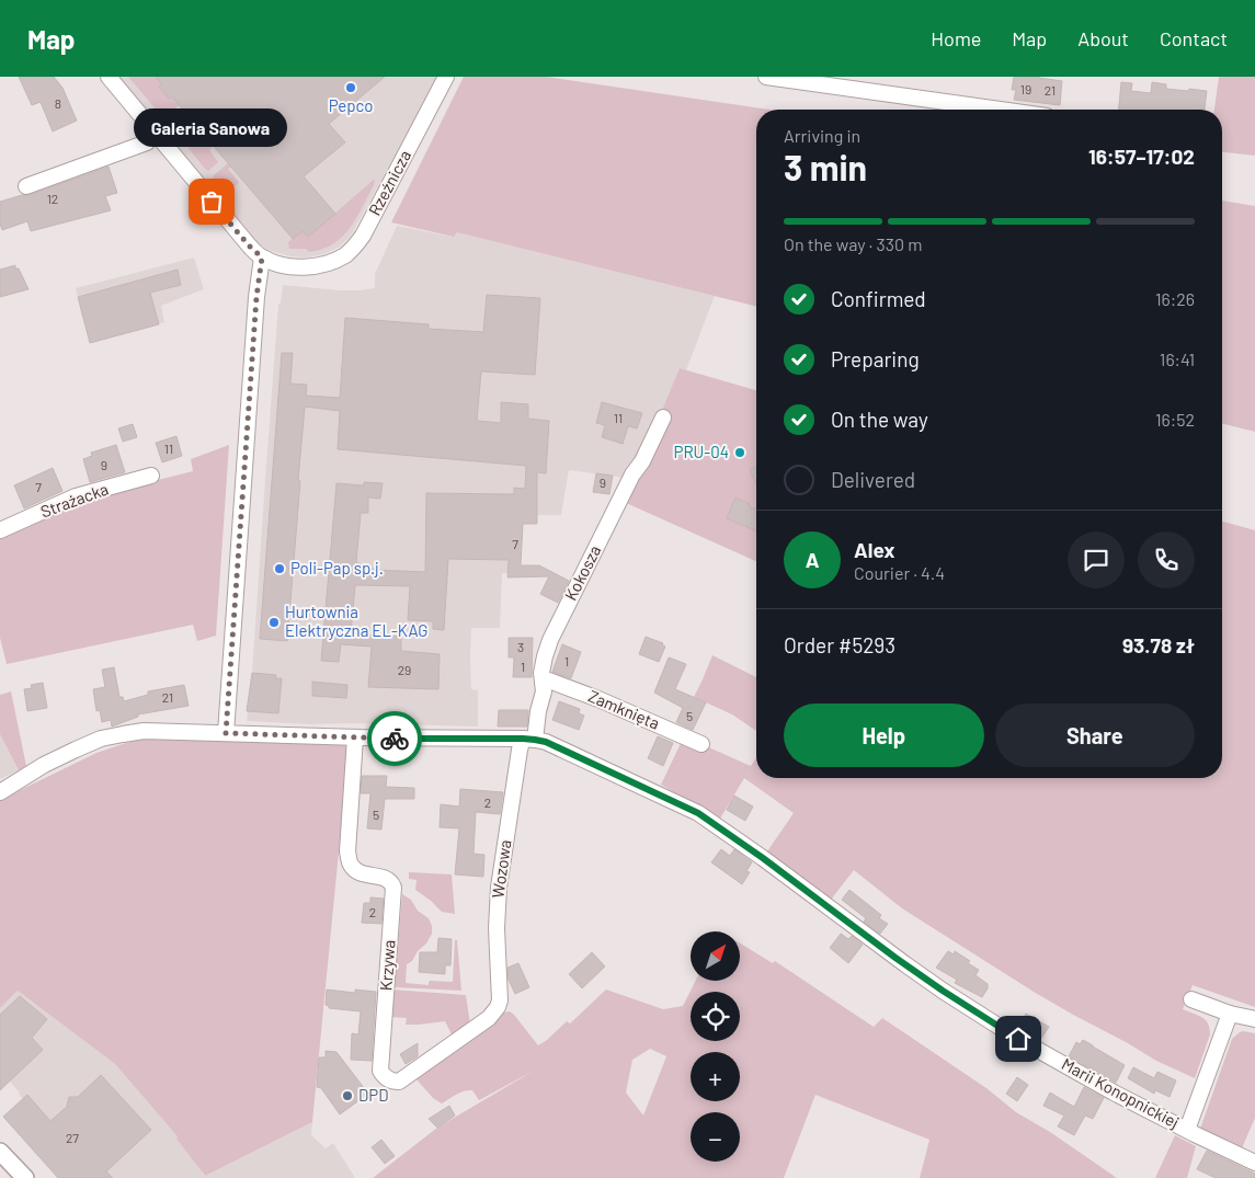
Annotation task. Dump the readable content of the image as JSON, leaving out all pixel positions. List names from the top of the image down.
{
  "streets": {
    "street": [
      "Rzeźnicza",
      "Strażacka",
      "Kokosza",
      "Zamknięta",
      "Wozowa",
      "Krzywa",
      "Marii Konopnickiej"
    ]
  },
  "crossings": [
    ["Kokosza", "Zamknięta"],
    ["Kokosza", "Wozowa"],
    ["Kokosza", "Marii Konopnickiej"],
    ["Wozowa", "Krzywa"],
    ["Wozowa", "Marii Konopnickiej"],
    ["Krzywa", "Marii Konopnickiej"]
  ],
  "places": [
    "Pepco",
    "Galeria Sanowa",
    "PRU-04",
    "Poli-Pap sp.j.",
    "Hurtownia Elektryczna EL-KAG",
    "DPD"
  ],
  "house_numbers": [
    "19",
    "21",
    "8",
    "12",
    "11",
    "11",
    "9",
    "9",
    "7",
    "7",
    "3",
    "1",
    "1",
    "29",
    "21",
    "5",
    "2",
    "5",
    "2",
    "27"
  ],
  "north": "top right",
  "page": {
    "header": "Map",
    "nav": [
      "Home",
      "Map",
      "About",
      "Contact"
    ],
    "bubble": "Galeria Sanowa",
    "heading": ["3 min", "Arriving in", "16:57–17:02"],
    "panel": [
      "Alex",
      "Courier · 4.4",
      "Order #5293",
      "93.78 zł"
    ],
    "bar": "On the way · 330 m",
    "list": [
      ["Confirmed", "16:26"],
      ["Preparing", "16:41"],
      ["On the way", "16:52"],
      "Delivered"
    ],
    "round": "A",
    "buttons": ["Help", "Share"],
    "map_buttons": ["+", "−"]
  }
}
